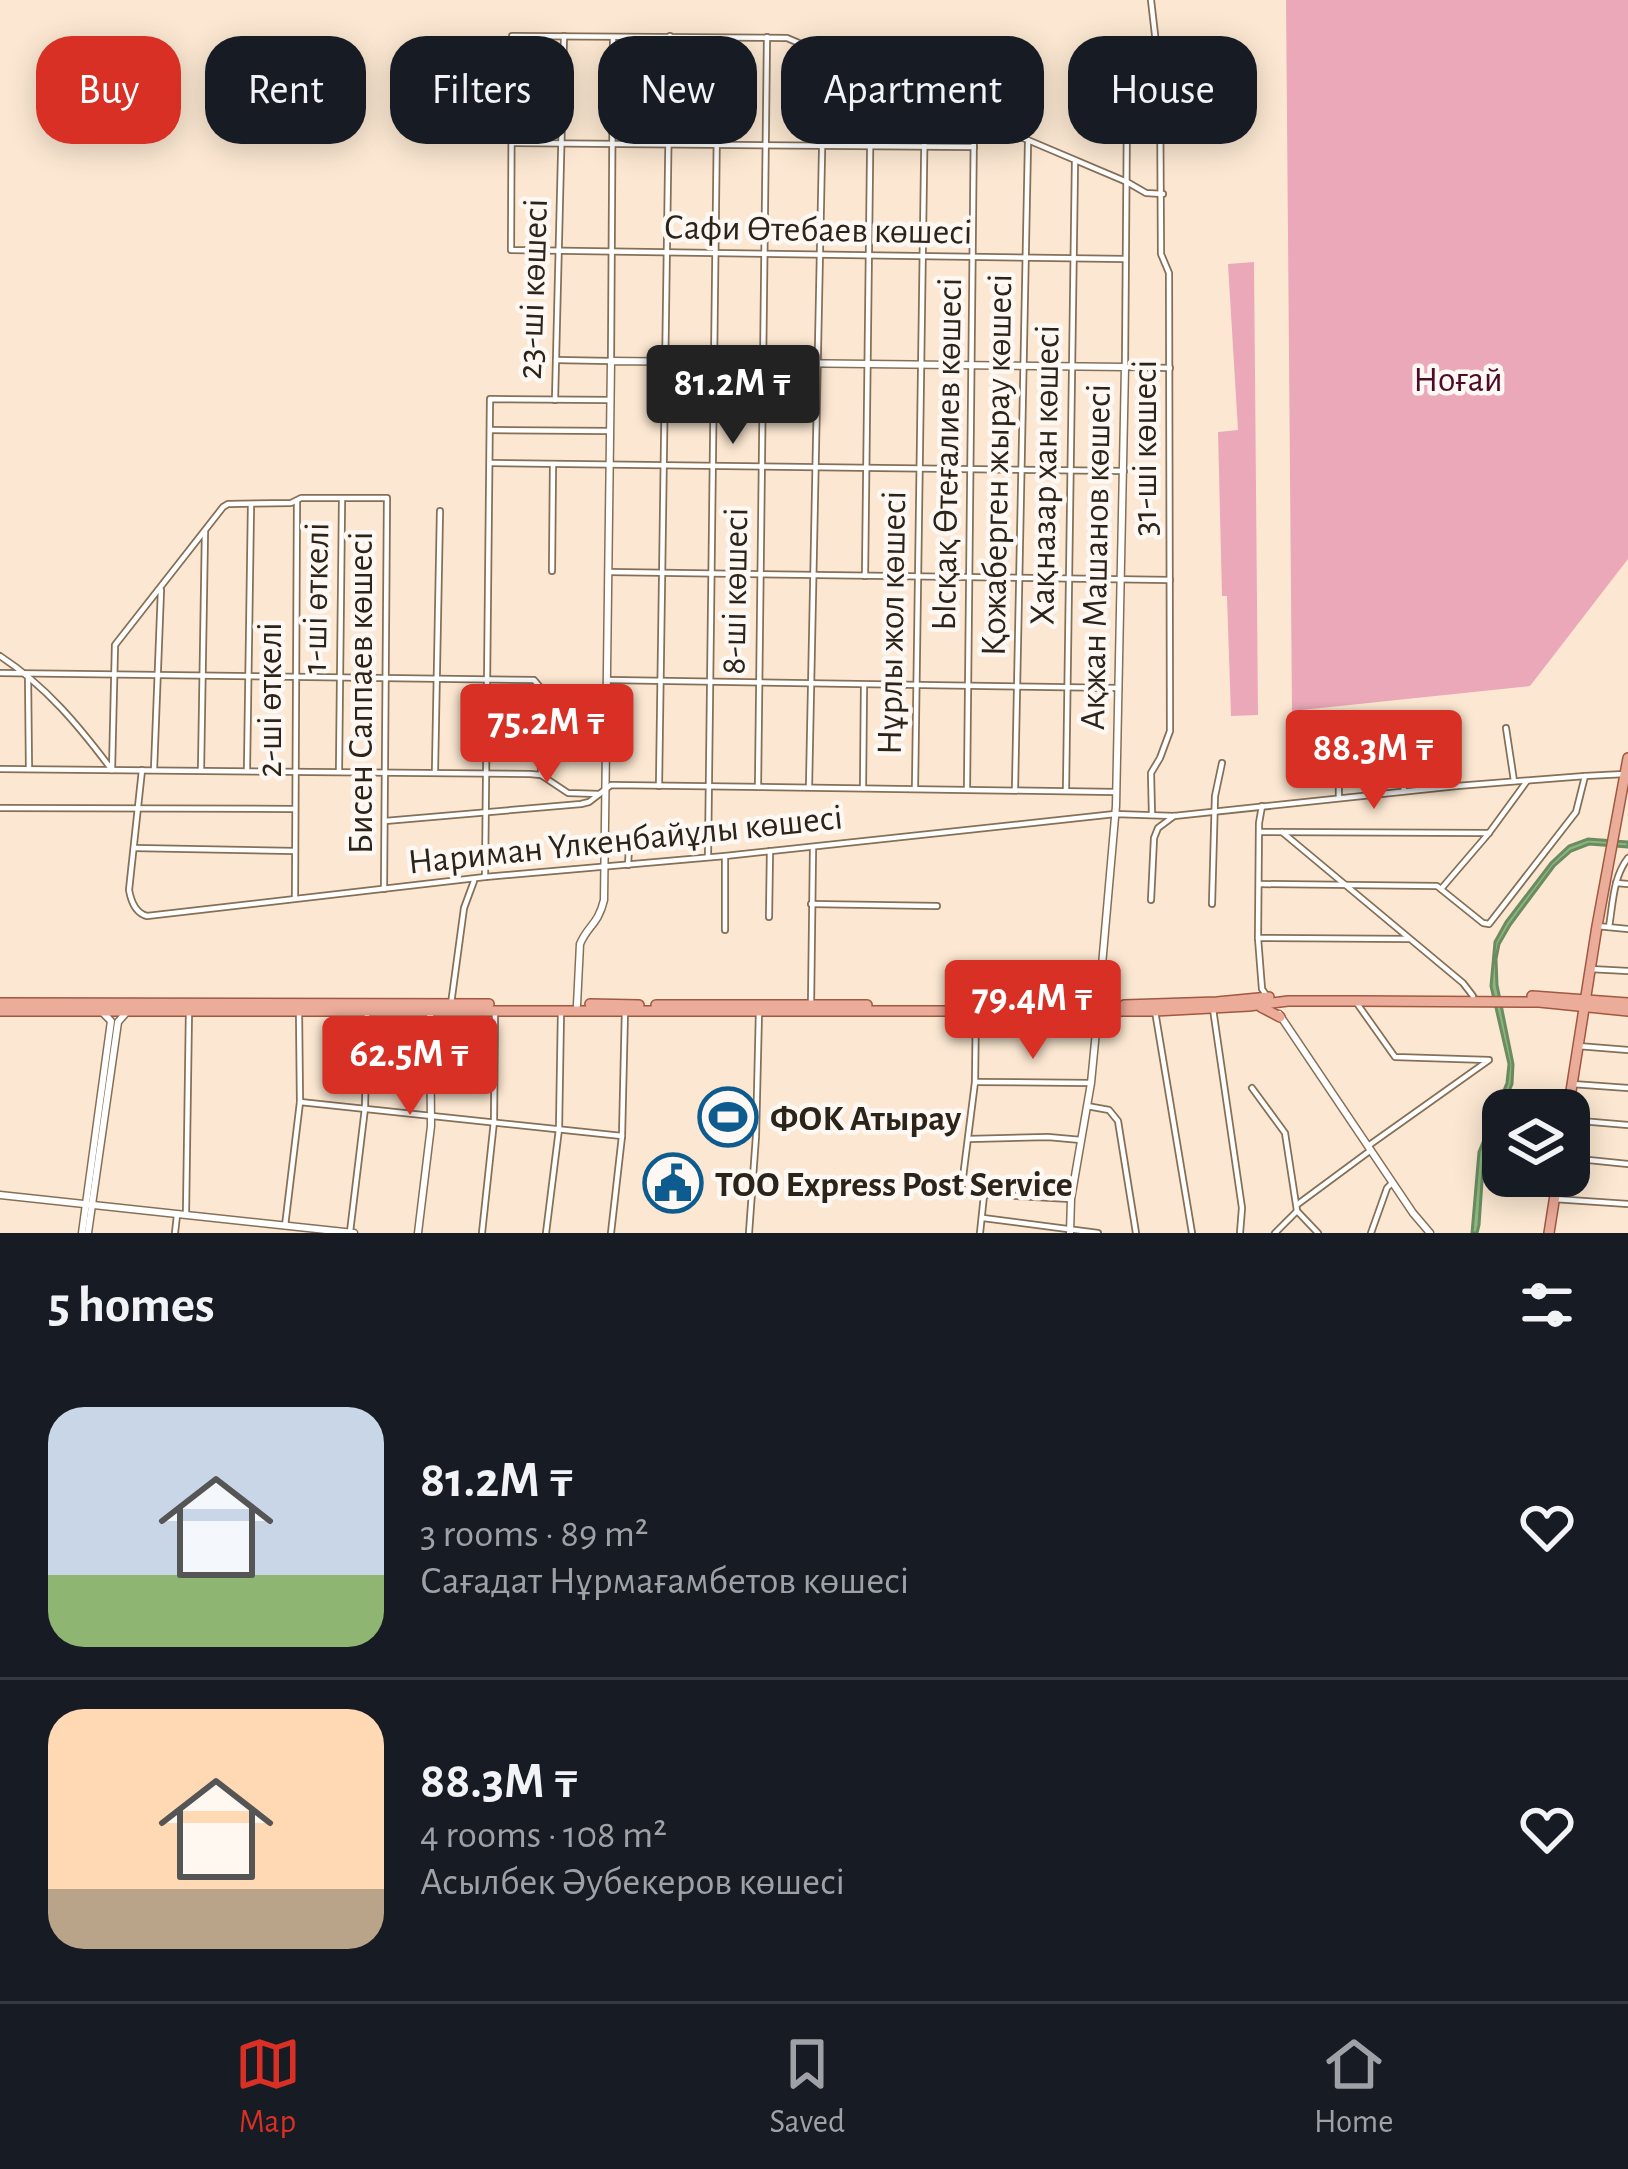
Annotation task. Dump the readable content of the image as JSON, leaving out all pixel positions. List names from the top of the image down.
{
  "streets": {
    "street": [
      "Сафи Өтебаев көшесі",
      "23-шi көшесi",
      "31-ші көшесі",
      "Ысқақ Өтеғалиев көшесі",
      "Қожаберген жырау көшесі",
      "Хақназар хан көшесі",
      "Ақжан Машанов көшесі",
      "8-шi көшесi",
      "1-ші өткелі",
      "Нұрлы жол көшесі",
      "Бисен Саппаев көшесі",
      "2-ші өткелі",
      "Нариман Үлкенбайұлы көшесі"
    ]
  },
  "crossings": [
    ["Сафи Өтебаев көшесі", "23-шi көшесi"],
    ["Сафи Өтебаев көшесі", "Ысқақ Өтеғалиев көшесі"],
    ["Сафи Өтебаев көшесі", "Қожаберген жырау көшесі"],
    ["Сафи Өтебаев көшесі", "Хақназар хан көшесі"],
    ["Сафи Өтебаев көшесі", "Ақжан Машанов көшесі"],
    ["Сафи Өтебаев көшесі", "8-шi көшесi"],
    ["Сафи Өтебаев көшесі", "Нұрлы жол көшесі"],
    ["31-ші көшесі", "Нариман Үлкенбайұлы көшесі"],
    ["Ақжан Машанов көшесі", "Нариман Үлкенбайұлы көшесі"],
    ["1-ші өткелі", "Бисен Саппаев көшесі"],
    ["Бисен Саппаев көшесі", "Нариман Үлкенбайұлы көшесі"],
    ["2-ші өткелі", "Нариман Үлкенбайұлы көшесі"]
  ],
  "parks": ["Ноғай"],
  "places": {
    "sports": ["ФОК Атырау"],
    "public building": ["ТОО Express Post Service"]
  },
  "page": {
    "chip": [
      "Buy",
      "Rent",
      "Filters",
      "New",
      "Apartment",
      "House"
    ],
    "price": [
      "81.2M ₸",
      "75.2M ₸",
      "88.3M ₸",
      "79.4M ₸",
      "62.5M ₸"
    ],
    "heading": "5 homes",
    "list": [
      {
        "name": "81.2M ₸",
        "note": "3 rooms · 89 m² · Сағадат Нұрмағамбетов көшесі"
      },
      {
        "name": "88.3M ₸",
        "note": "4 rooms · 108 m² · Асылбек Әубекеров көшесі"
      }
    ],
    "tabs": ["Map", "Saved", "Home"]
  }
}
